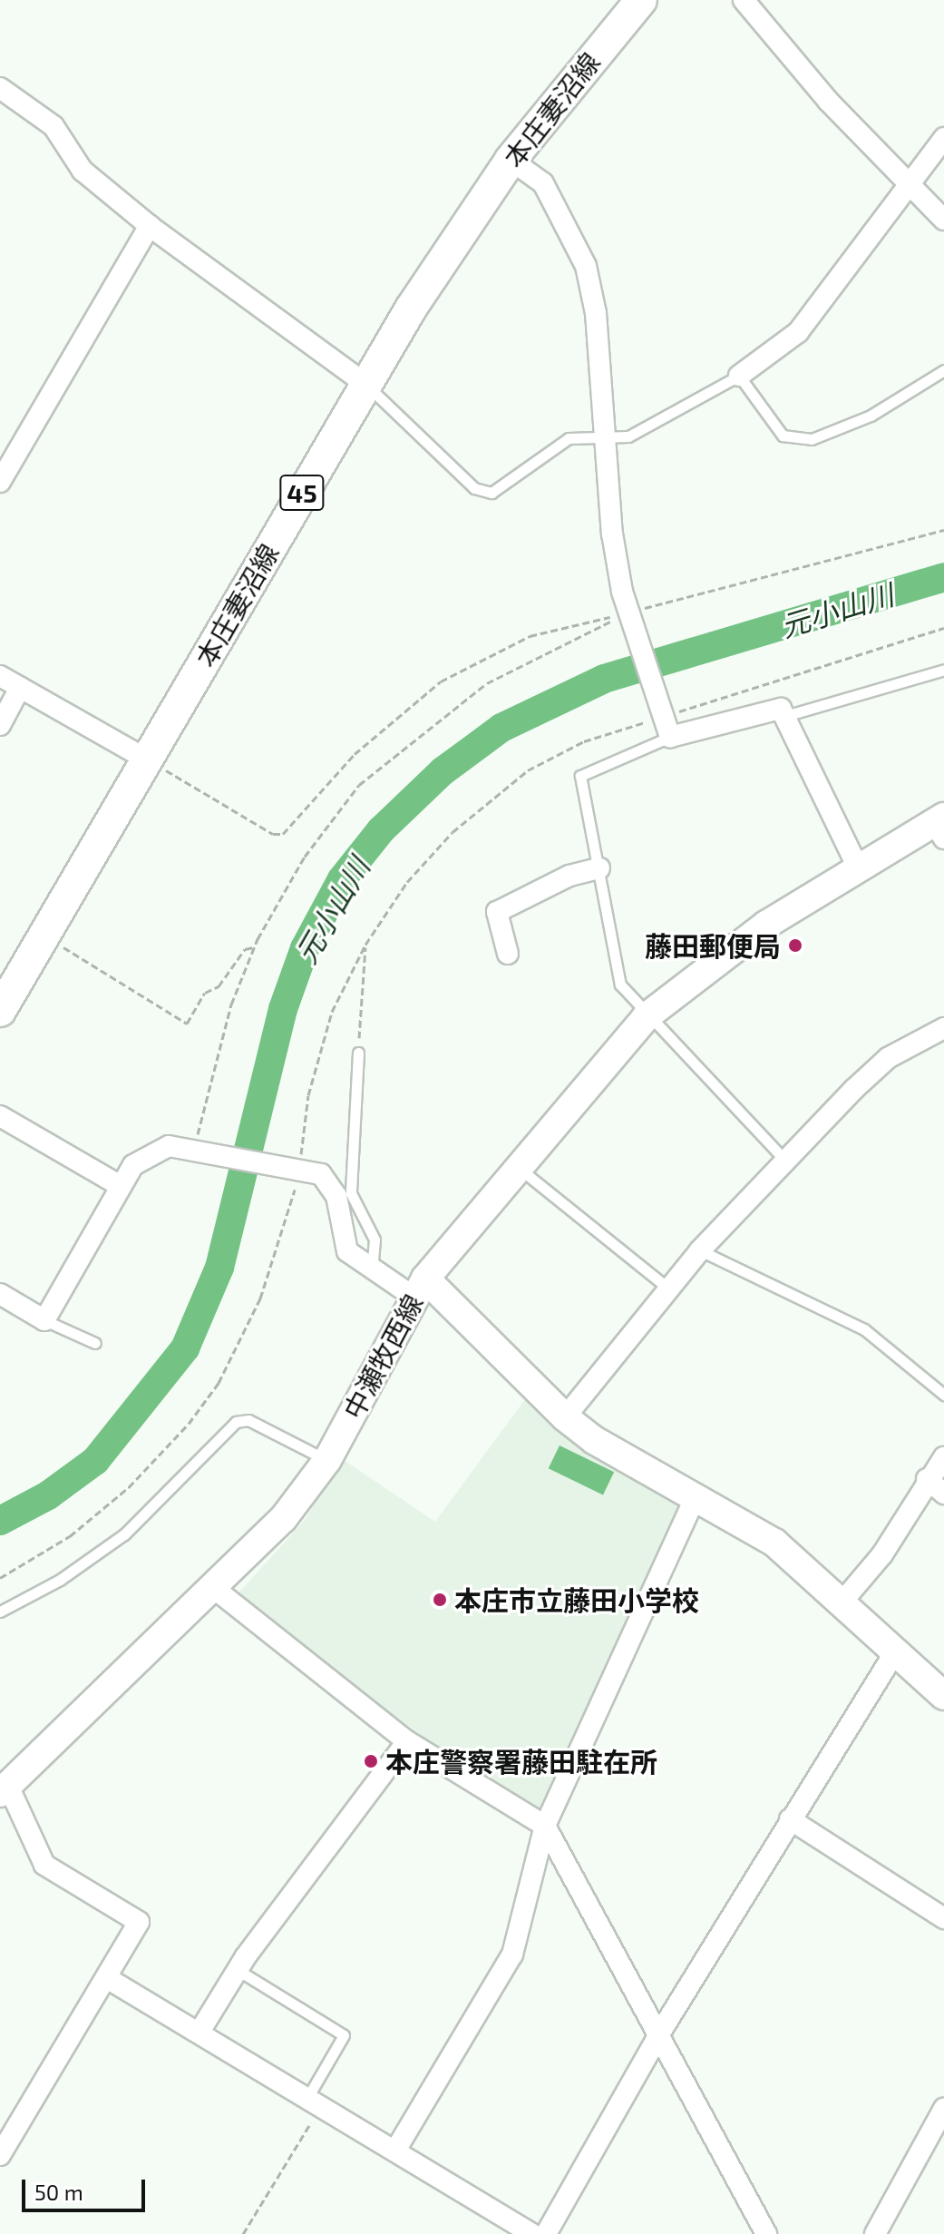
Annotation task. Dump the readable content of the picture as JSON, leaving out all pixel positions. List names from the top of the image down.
{
  "streets": {
    "main road": ["本庄妻沼線", "45", "中瀬牧西線"]
  },
  "water": ["元小山川"],
  "places": ["藤田郵便局", "本庄市立藤田小学校", "本庄警察署藤田駐在所"],
  "scale_bar": "50 m"
}
